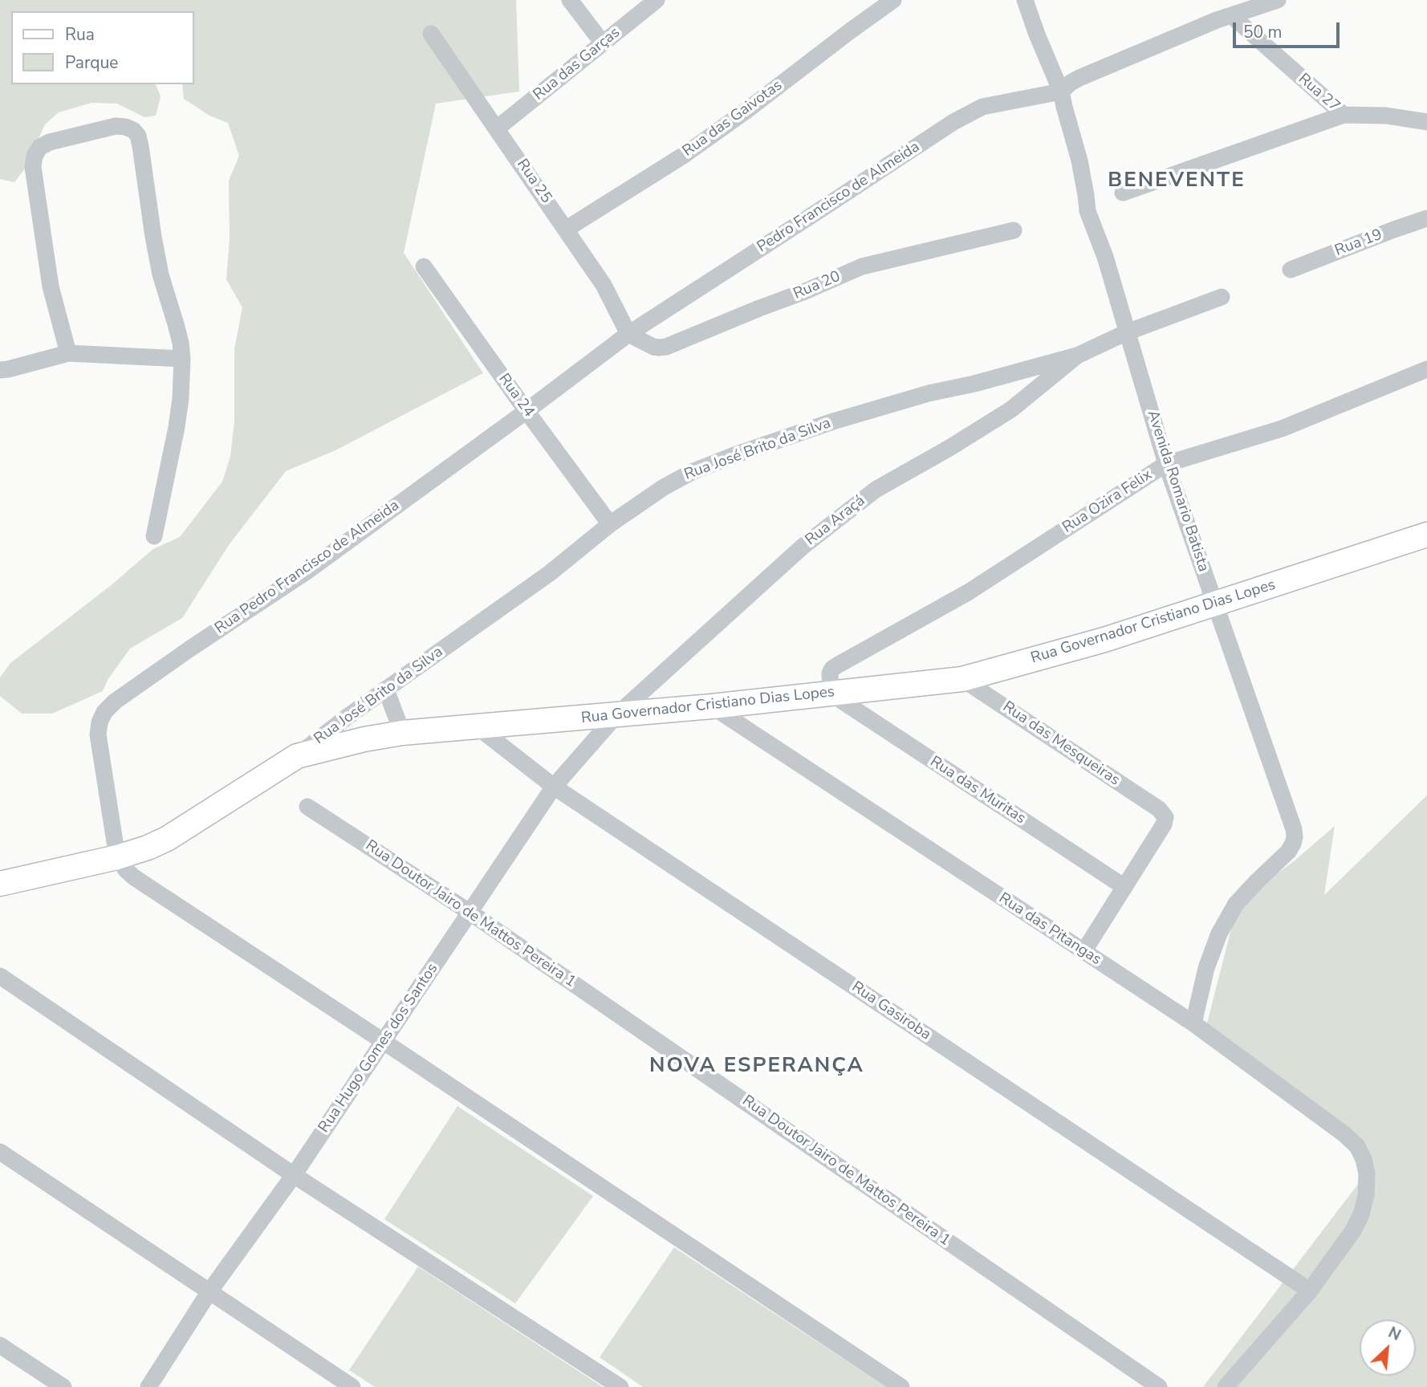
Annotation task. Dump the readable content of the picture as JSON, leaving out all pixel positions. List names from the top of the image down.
{
  "streets": {
    "street": [
      "Rua das Garças",
      "Rua 27",
      "Rua das Gaivotas",
      "Rua 25",
      "Pedro Francisco de Almeida",
      "Rua 19",
      "Rua 20",
      "Rua 24",
      "Rua José Brito da Silva",
      "Avenida Romario Batista",
      "Rua Ozira Felix",
      "Rua Araçá",
      "Rua Pedro Francisco de Almeida",
      "Rua Governador Cristiano Dias Lopes",
      "Rua das Mesqueiras",
      "Rua das Muritas",
      "Rua Doutor Jairo de Mattos Pereira 1",
      "Rua das Pitangas",
      "Rua Gasiroba",
      "Rua Hugo Gomes dos Santos"
    ]
  },
  "crossings": [
    ["Rua das Garças", "Rua 25"],
    ["Rua das Gaivotas", "Rua 25"],
    ["Rua 25", "Pedro Francisco de Almeida"],
    ["Rua 25", "Rua 20"],
    ["Rua 25", "Rua Pedro Francisco de Almeida"],
    ["Pedro Francisco de Almeida", "Rua 20"],
    ["Pedro Francisco de Almeida", "Avenida Romario Batista"],
    ["Pedro Francisco de Almeida", "Rua Pedro Francisco de Almeida"],
    ["Rua 20", "Rua Pedro Francisco de Almeida"],
    ["Rua 24", "Rua José Brito da Silva"],
    ["Rua 24", "Rua Pedro Francisco de Almeida"],
    ["Rua José Brito da Silva", "Avenida Romario Batista"],
    ["Rua José Brito da Silva", "Rua Araçá"],
    ["Rua José Brito da Silva", "Rua Governador Cristiano Dias Lopes"],
    ["Avenida Romario Batista", "Rua Ozira Felix"],
    ["Avenida Romario Batista", "Rua Governador Cristiano Dias Lopes"],
    ["Avenida Romario Batista", "Rua das Pitangas"],
    ["Rua Ozira Felix", "Rua Governador Cristiano Dias Lopes"],
    ["Rua Ozira Felix", "Rua das Muritas"],
    ["Rua Araçá", "Rua Governador Cristiano Dias Lopes"],
    ["Rua Araçá", "Rua Hugo Gomes dos Santos"],
    ["Rua Pedro Francisco de Almeida", "Rua Governador Cristiano Dias Lopes"],
    ["Rua Governador Cristiano Dias Lopes", "Rua das Mesqueiras"],
    ["Rua Governador Cristiano Dias Lopes", "Rua das Muritas"],
    ["Rua Governador Cristiano Dias Lopes", "Rua das Pitangas"],
    ["Rua Governador Cristiano Dias Lopes", "Rua Gasiroba"],
    ["Rua Governador Cristiano Dias Lopes", "Rua Hugo Gomes dos Santos"],
    ["Rua das Mesqueiras", "Rua das Muritas"],
    ["Rua Doutor Jairo de Mattos Pereira 1", "Rua Hugo Gomes dos Santos"],
    ["Rua das Pitangas", "Rua Gasiroba"],
    ["Rua Gasiroba", "Rua Hugo Gomes dos Santos"]
  ],
  "districts": ["BENEVENTE", "NOVA ESPERANÇA"],
  "legend": ["Rua", "Parque"],
  "scale_bar": "50 m",
  "north": "top right"
}
